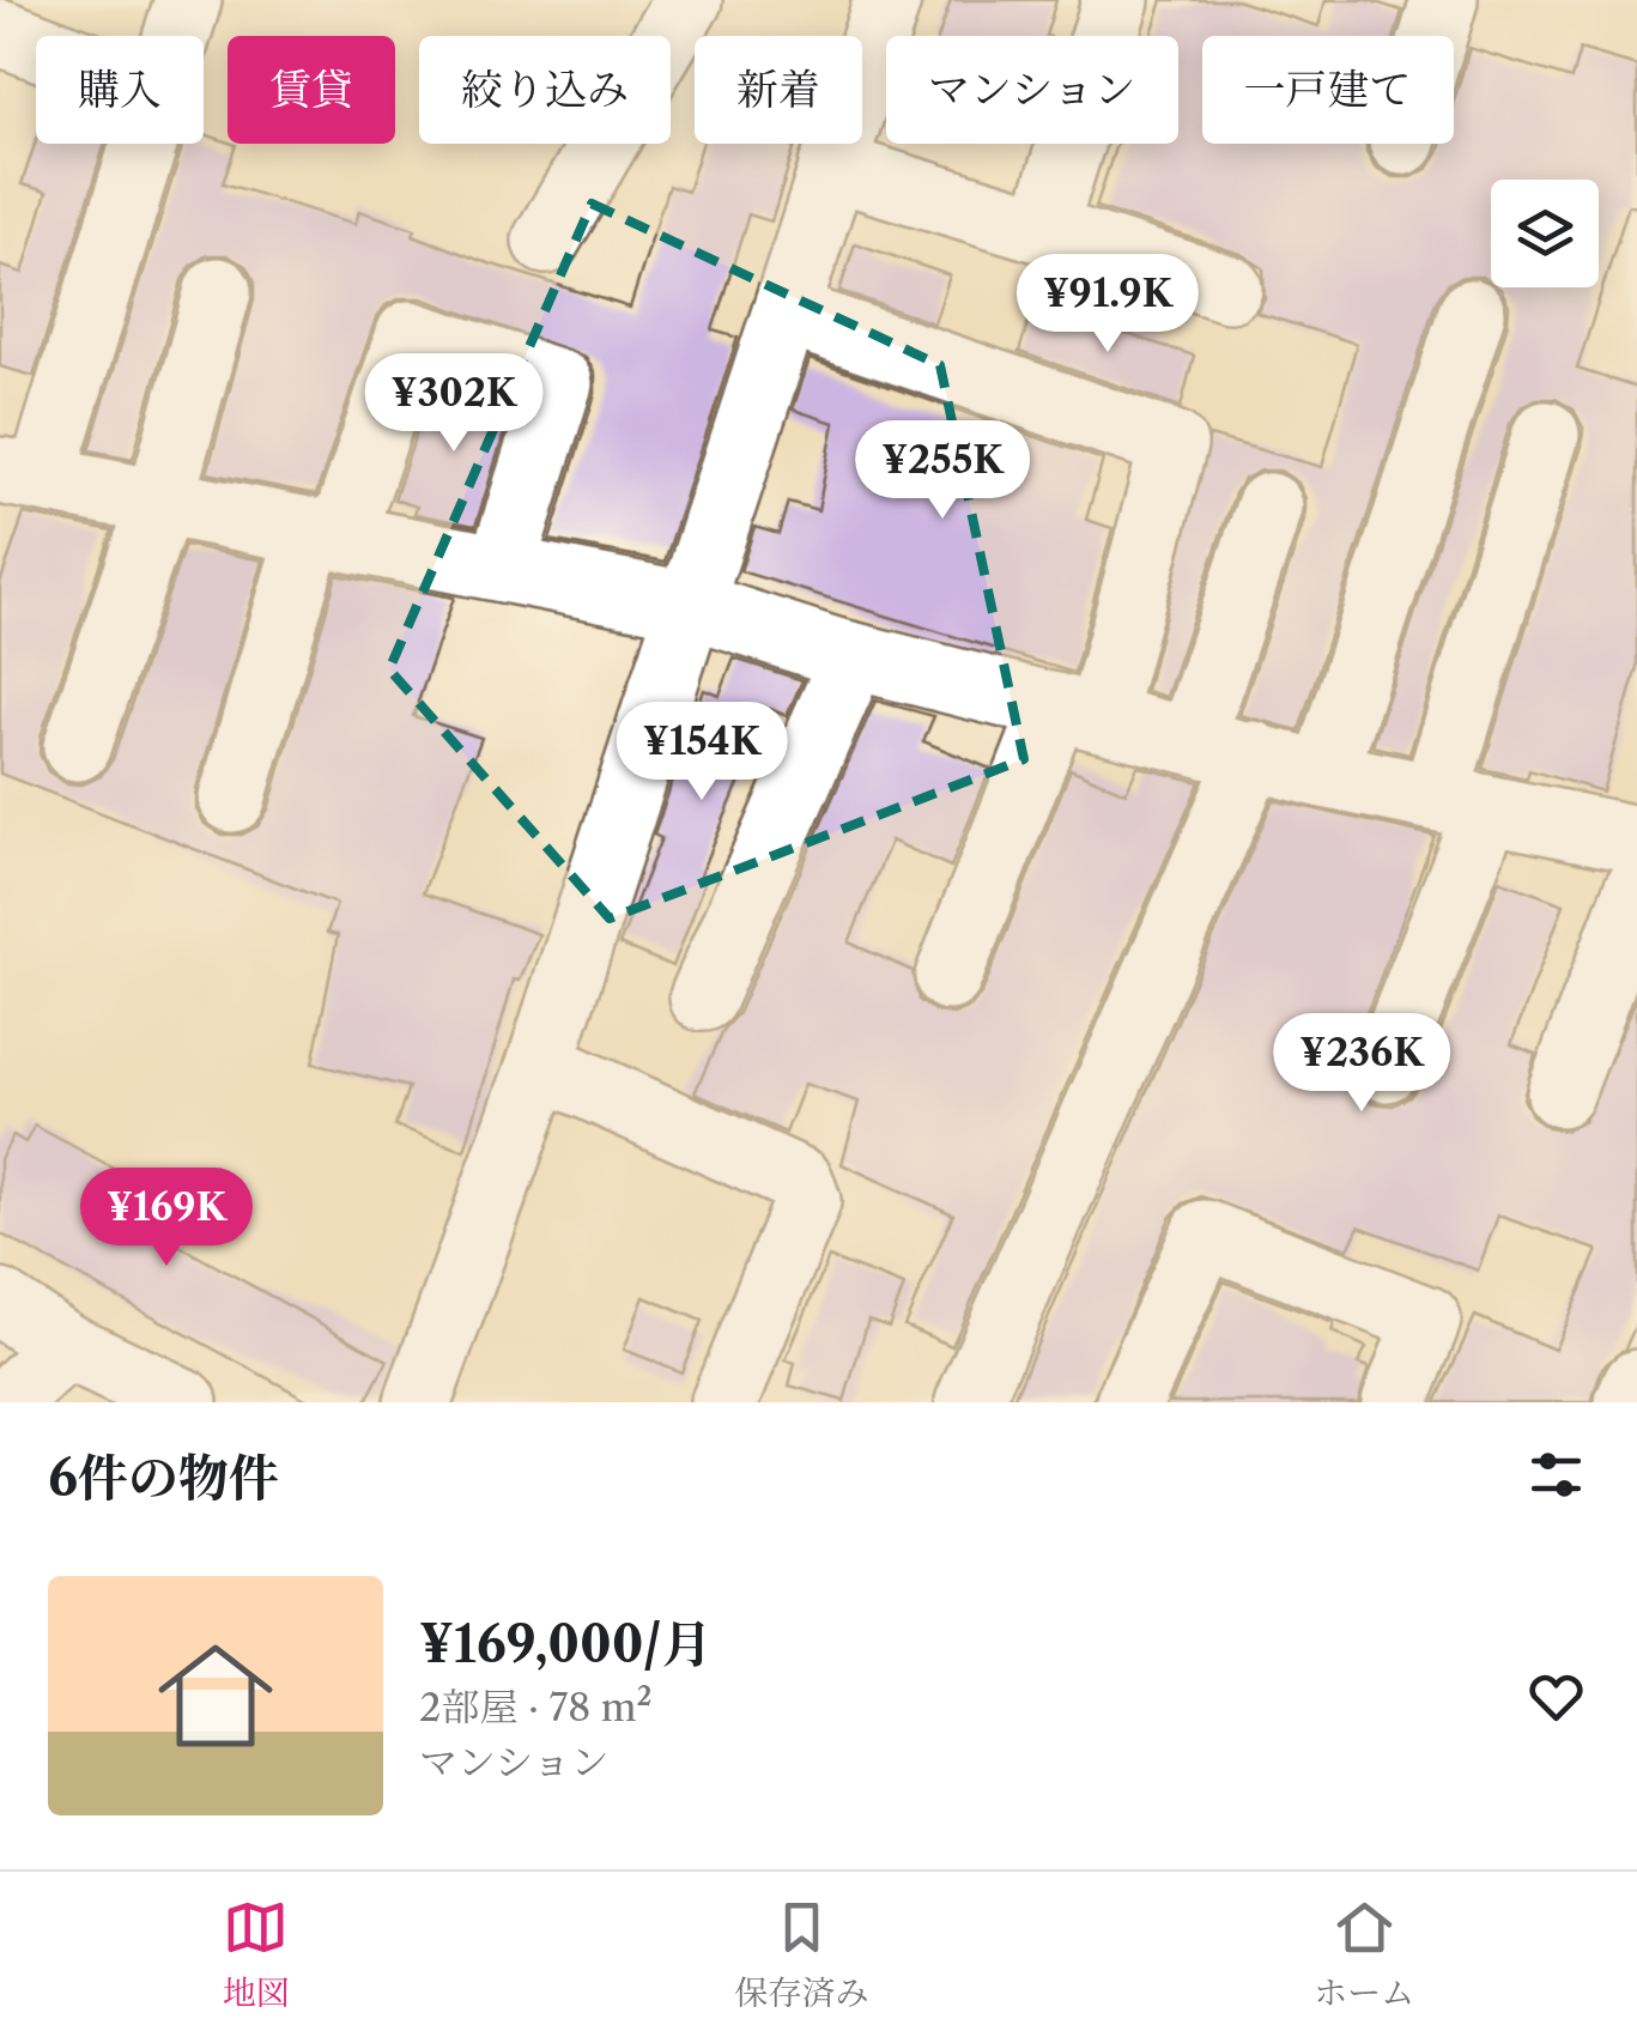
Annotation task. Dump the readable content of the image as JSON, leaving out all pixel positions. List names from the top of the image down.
{
  "page": {
    "chip": [
      "購入",
      "賃貸",
      "絞り込み",
      "新着",
      "マンション",
      "一戸建て"
    ],
    "price": [
      "¥91.9K",
      "¥302K",
      "¥255K",
      "¥154K",
      "¥236K",
      "¥169K"
    ],
    "heading": "6件の物件",
    "list": [
      {
        "name": "¥169,000/月",
        "note": "2部屋 · 78 m² · マンション"
      }
    ],
    "tabs": ["地図", "保存済み", "ホーム"]
  }
}
